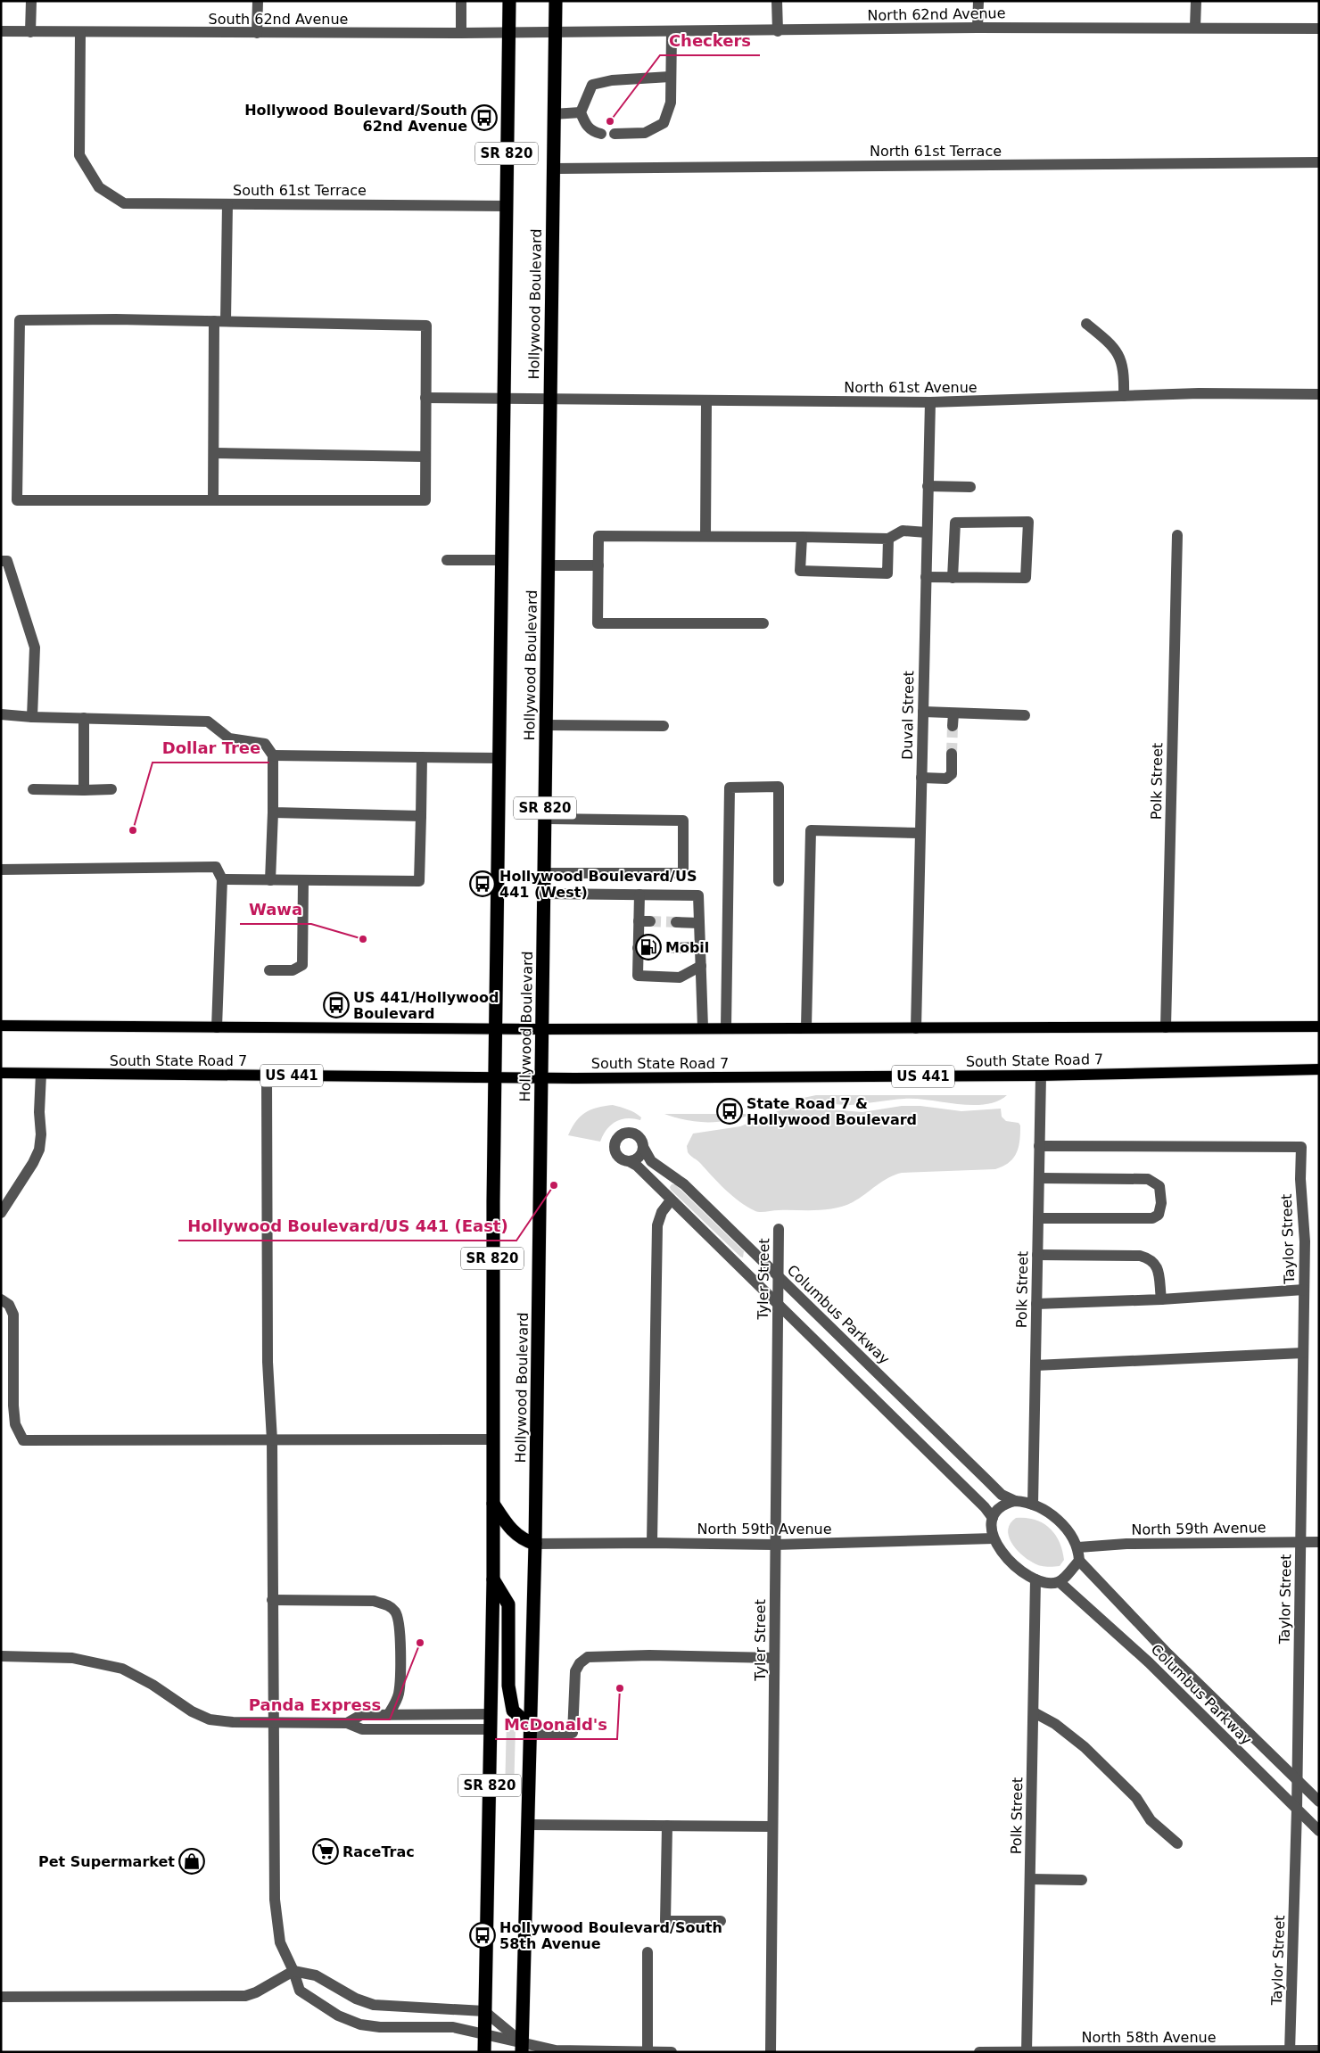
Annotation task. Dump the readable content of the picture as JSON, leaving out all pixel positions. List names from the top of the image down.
{
  "streets": {
    "highway": ["SR 820", "Hollywood Boulevard"],
    "main road": ["South State Road 7", "US 441"],
    "street": [
      "North 62nd Avenue",
      "South 62nd Avenue",
      "North 61st Terrace",
      "South 61st Terrace",
      "North 61st Avenue",
      "Duval Street",
      "Polk Street",
      "Taylor Street",
      "Tyler Street",
      "Columbus Parkway",
      "North 59th Avenue",
      "North 58th Avenue"
    ]
  },
  "crossings": [
    ["North 62nd Avenue", "South 62nd Avenue"],
    ["North 62nd Avenue", "Hollywood Boulevard"],
    ["South 62nd Avenue", "South 61st Terrace"],
    ["South 62nd Avenue", "Hollywood Boulevard"],
    ["North 61st Terrace", "Hollywood Boulevard"],
    ["South 61st Terrace", "Hollywood Boulevard"],
    ["Hollywood Boulevard", "North 61st Avenue"],
    ["Hollywood Boulevard", "South State Road 7"],
    ["Hollywood Boulevard", "North 59th Avenue"],
    ["North 61st Avenue", "Duval Street"],
    ["Polk Street", "South State Road 7"],
    ["Polk Street", "Taylor Street"],
    ["Polk Street", "Columbus Parkway"],
    ["Polk Street", "North 59th Avenue"],
    ["Polk Street", "North 58th Avenue"],
    ["Taylor Street", "Columbus Parkway"],
    ["Taylor Street", "North 59th Avenue"],
    ["Taylor Street", "North 58th Avenue"],
    ["Tyler Street", "Columbus Parkway"],
    ["Tyler Street", "North 59th Avenue"],
    ["Columbus Parkway", "North 59th Avenue"]
  ],
  "places": {
    "bus stop": [
      "Hollywood Boulevard/South 62nd Avenue",
      "Hollywood Boulevard/US 441 (West)",
      "US 441/Hollywood Boulevard",
      "State Road 7 & Hollywood Boulevard",
      "Hollywood Boulevard/South 58th Avenue"
    ],
    "other": [
      "Checkers",
      "Dollar Tree",
      "Wawa",
      "Hollywood Boulevard/US 441 (East)",
      "Panda Express",
      "McDonald's"
    ],
    "fuel station": ["Mobil"],
    "supermarket": ["RaceTrac"],
    "shop": ["Pet Supermarket"]
  }
}
